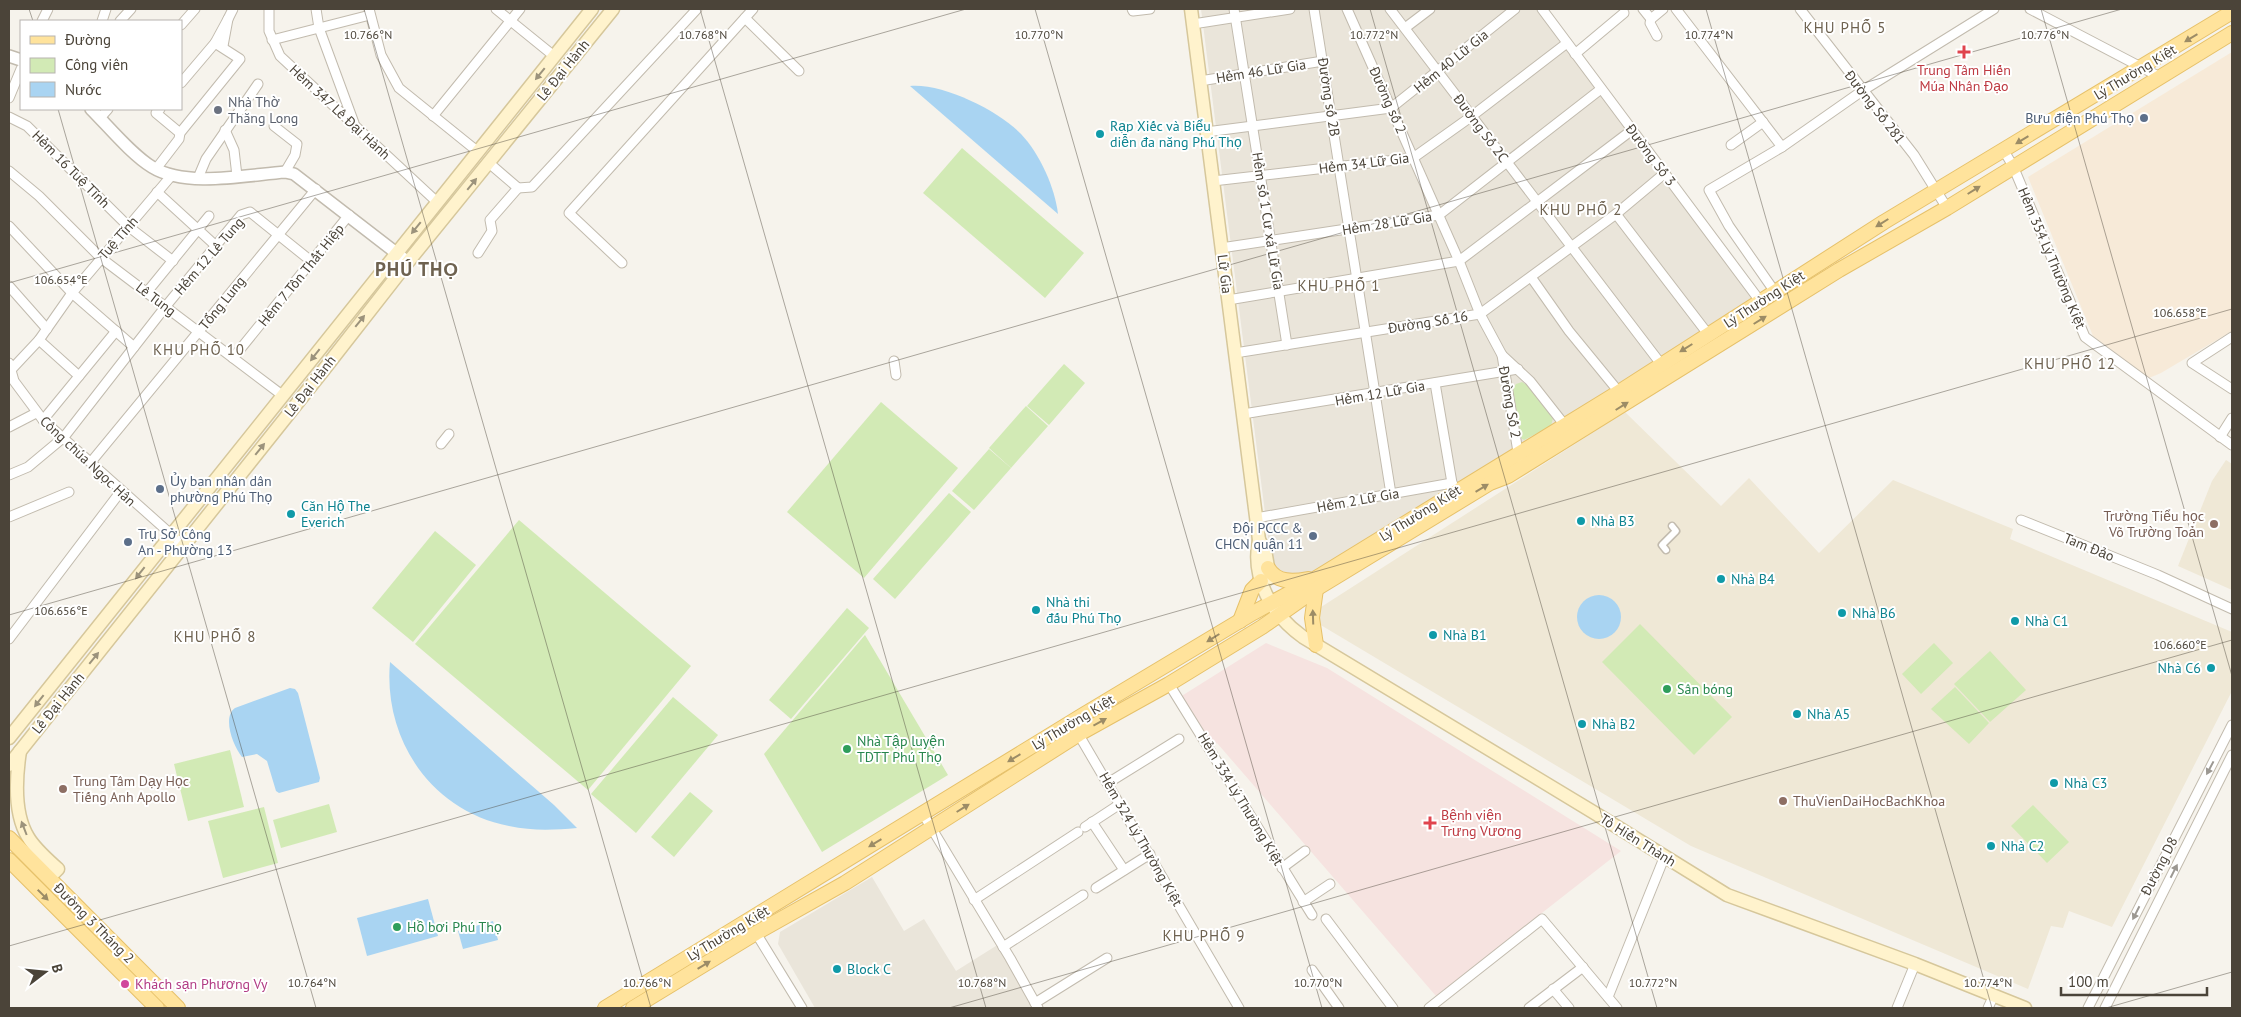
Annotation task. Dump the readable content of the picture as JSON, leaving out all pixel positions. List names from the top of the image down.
{
  "streets": {
    "main road": [
      "Lê Đại Hành",
      "Lý Thường Kiệt",
      "Lữ Gia",
      "Tô Hiến Thành",
      "Đường 3 Tháng 2"
    ],
    "street": [
      "Hẻm 40 Lữ Gia",
      "Hẻm 46 Lữ Gia",
      "Đường số 2B",
      "Đường số 2",
      "Đường Số 281",
      "Hẻm 347 Lê Đại Hành",
      "Đường Số 2C",
      "Đường Số 3",
      "Hẻm 34 Lữ Gia",
      "Hẻm 16 Tuệ Tĩnh",
      "Hẻm số 1 Cư xá Lữ Gia",
      "Hẻm 28 Lữ Gia",
      "Tuệ Tĩnh",
      "Hẻm 12 Lê Tung",
      "Hẻm 354 Lý Thường Kiệt",
      "Hẻm 7 Tôn Thất Hiệp",
      "Lê Tung",
      "Tổng Lung",
      "Đường Số 16",
      "Hẻm 12 Lữ Gia",
      "Đường Số 2",
      "Công chúa Ngọc Hân",
      "Hẻm 2 Lữ Gia",
      "Tam Đảo",
      "Hẻm 334 Lý Thường Kiệt",
      "Hẻm 324 Lý Thường Kiệt",
      "Đường D8"
    ]
  },
  "crossings": [
    ["Hẻm 40 Lữ Gia", "Đường số 2"],
    ["Hẻm 40 Lữ Gia", "Đường Số 2C"],
    ["Lê Đại Hành", "Hẻm 347 Lê Đại Hành"],
    ["Lê Đại Hành", "Lê Tung"],
    ["Lê Đại Hành", "Công chúa Ngọc Hân"],
    ["Hẻm 46 Lữ Gia", "Đường số 2B"],
    ["Hẻm 46 Lữ Gia", "Hẻm số 1 Cư xá Lữ Gia"],
    ["Hẻm 46 Lữ Gia", "Lữ Gia"],
    ["Lý Thường Kiệt", "Đường Số 281"],
    ["Lý Thường Kiệt", "Đường Số 2C"],
    ["Lý Thường Kiệt", "Đường Số 3"],
    ["Lý Thường Kiệt", "Hẻm 354 Lý Thường Kiệt"],
    ["Lý Thường Kiệt", "Lữ Gia"],
    ["Lý Thường Kiệt", "Đường Số 2"],
    ["Lý Thường Kiệt", "Hẻm 2 Lữ Gia"],
    ["Lý Thường Kiệt", "Hẻm 334 Lý Thường Kiệt"],
    ["Lý Thường Kiệt", "Hẻm 324 Lý Thường Kiệt"],
    ["Lý Thường Kiệt", "Tô Hiến Thành"],
    ["Đường số 2B", "Hẻm 34 Lữ Gia"],
    ["Đường số 2B", "Hẻm 28 Lữ Gia"],
    ["Đường số 2B", "Đường Số 16"],
    ["Đường số 2B", "Hẻm 12 Lữ Gia"],
    ["Đường số 2B", "Hẻm 2 Lữ Gia"],
    ["Đường số 2", "Hẻm 34 Lữ Gia"],
    ["Đường số 2", "Hẻm 28 Lữ Gia"],
    ["Đường số 2", "Đường Số 16"],
    ["Đường số 2", "Đường Số 2"],
    ["Đường Số 2C", "Hẻm 34 Lữ Gia"],
    ["Đường Số 2C", "Hẻm 28 Lữ Gia"],
    ["Đường Số 2C", "Đường Số 16"],
    ["Đường Số 3", "Hẻm 34 Lữ Gia"],
    ["Đường Số 3", "Hẻm 28 Lữ Gia"],
    ["Đường Số 3", "Đường Số 16"],
    ["Hẻm 34 Lữ Gia", "Hẻm số 1 Cư xá Lữ Gia"],
    ["Hẻm 34 Lữ Gia", "Lữ Gia"],
    ["Hẻm 16 Tuệ Tĩnh", "Tuệ Tĩnh"],
    ["Hẻm số 1 Cư xá Lữ Gia", "Hẻm 28 Lữ Gia"],
    ["Hẻm số 1 Cư xá Lữ Gia", "Đường Số 16"],
    ["Hẻm 28 Lữ Gia", "Lữ Gia"],
    ["Tuệ Tĩnh", "Lê Tung"],
    ["Tuệ Tĩnh", "Công chúa Ngọc Hân"],
    ["Hẻm 12 Lê Tung", "Lê Tung"],
    ["Hẻm 12 Lê Tung", "Tổng Lung"],
    ["Hẻm 12 Lê Tung", "Công chúa Ngọc Hân"],
    ["Lữ Gia", "Đường Số 16"],
    ["Lữ Gia", "Hẻm 12 Lữ Gia"],
    ["Lữ Gia", "Hẻm 2 Lữ Gia"],
    ["Lữ Gia", "Tô Hiến Thành"],
    ["Hẻm 7 Tôn Thất Hiệp", "Lê Tung"],
    ["Lê Tung", "Tổng Lung"],
    ["Tổng Lung", "Công chúa Ngọc Hân"],
    ["Hẻm 12 Lữ Gia", "Đường Số 2"]
  ],
  "districts": [
    "KHU PHỐ 5",
    "KHU PHỐ 2",
    "PHÚ THỌ",
    "KHU PHỐ 1",
    "KHU PHỐ 10",
    "KHU PHỐ 12",
    "KHU PHỐ 8",
    "KHU PHỐ 9"
  ],
  "places": {
    "health": ["Trung Tâm Hiến Múa Nhân Đạo", "Bệnh viện Trưng Vương"],
    "other": [
      "Nhà Thờ Thăng Long",
      "Bưu điện Phú Thọ",
      "Rạp Xiếc và Biểu diễn đa năng Phú Thọ",
      "Ủy ban nhân dân phường Phú Thọ",
      "Căn Hộ The Everich",
      "Nhà B3",
      "Trường Tiểu học Võ Trường Toản",
      "Đội PCCC & CHCN quận 11",
      "Trụ Sở Công An - Phường 13",
      "Nhà B4",
      "Nhà thi đấu Phú Thọ",
      "Nhà B6",
      "Nhà C1",
      "Nhà B1",
      "Nhà C6",
      "Sân bóng",
      "Nhà A5",
      "Nhà B2",
      "Nhà Tập luyện TDTT Phú Thọ",
      "Nhà C3",
      "Trung Tâm Dạy Học Tiếng Anh Apollo",
      "ThuVienDaiHocBachKhoa",
      "Nhà C2",
      "Hồ bơi Phú Thọ",
      "Block C",
      "Khách sạn Phương Vy"
    ]
  },
  "legend": ["Đường", "Công viên", "Nước"],
  "scale_bar": "100 m",
  "north": "right",
  "coordinates": [
    "10.766°N",
    "10.768°N",
    "10.770°N",
    "10.772°N",
    "10.774°N",
    "10.776°N",
    "106.654°E",
    "106.658°E",
    "106.656°E",
    "106.660°E",
    "10.764°N"
  ]
}
